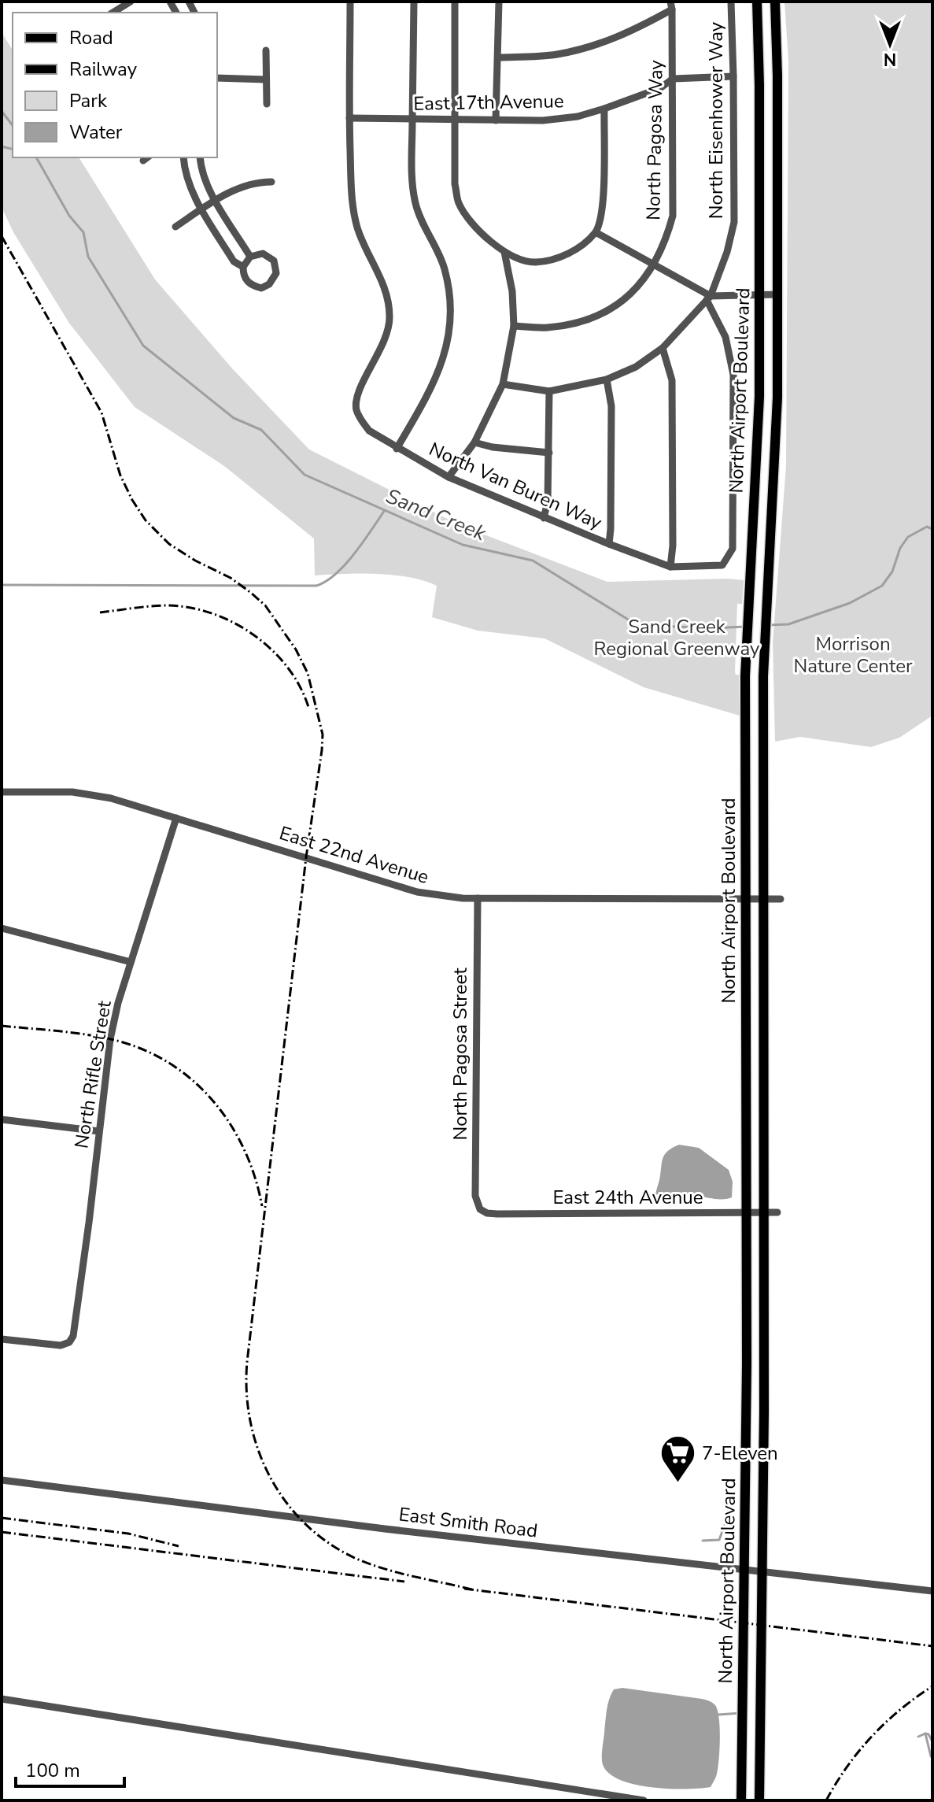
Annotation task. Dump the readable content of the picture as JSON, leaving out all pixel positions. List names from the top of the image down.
{
  "streets": {
    "main road": ["North Airport Boulevard"],
    "street": [
      "East 17th Avenue",
      "North Eisenhower Way",
      "North Pagosa Way",
      "North Van Buren Way",
      "East 22nd Avenue",
      "North Pagosa Street",
      "North Rifle Street",
      "East 24th Avenue",
      "East Smith Road"
    ]
  },
  "crossings": [
    ["East 17th Avenue", "North Eisenhower Way"],
    ["East 17th Avenue", "North Pagosa Way"],
    ["East 17th Avenue", "North Van Buren Way"],
    ["North Eisenhower Way", "North Van Buren Way"],
    ["North Airport Boulevard", "East 22nd Avenue"],
    ["North Airport Boulevard", "East 24th Avenue"],
    ["North Airport Boulevard", "East Smith Road"],
    ["East 22nd Avenue", "North Pagosa Street"],
    ["East 22nd Avenue", "North Rifle Street"],
    ["North Pagosa Street", "East 24th Avenue"]
  ],
  "water": ["Sand Creek"],
  "parks": ["Sand Creek Regional Greenway", "Morrison Nature Center"],
  "places": {
    "supermarket": ["7-Eleven"]
  },
  "legend": [
    "Road",
    "Railway",
    "Park",
    "Water"
  ],
  "scale_bar": "100 m",
  "north": "bottom"
}
